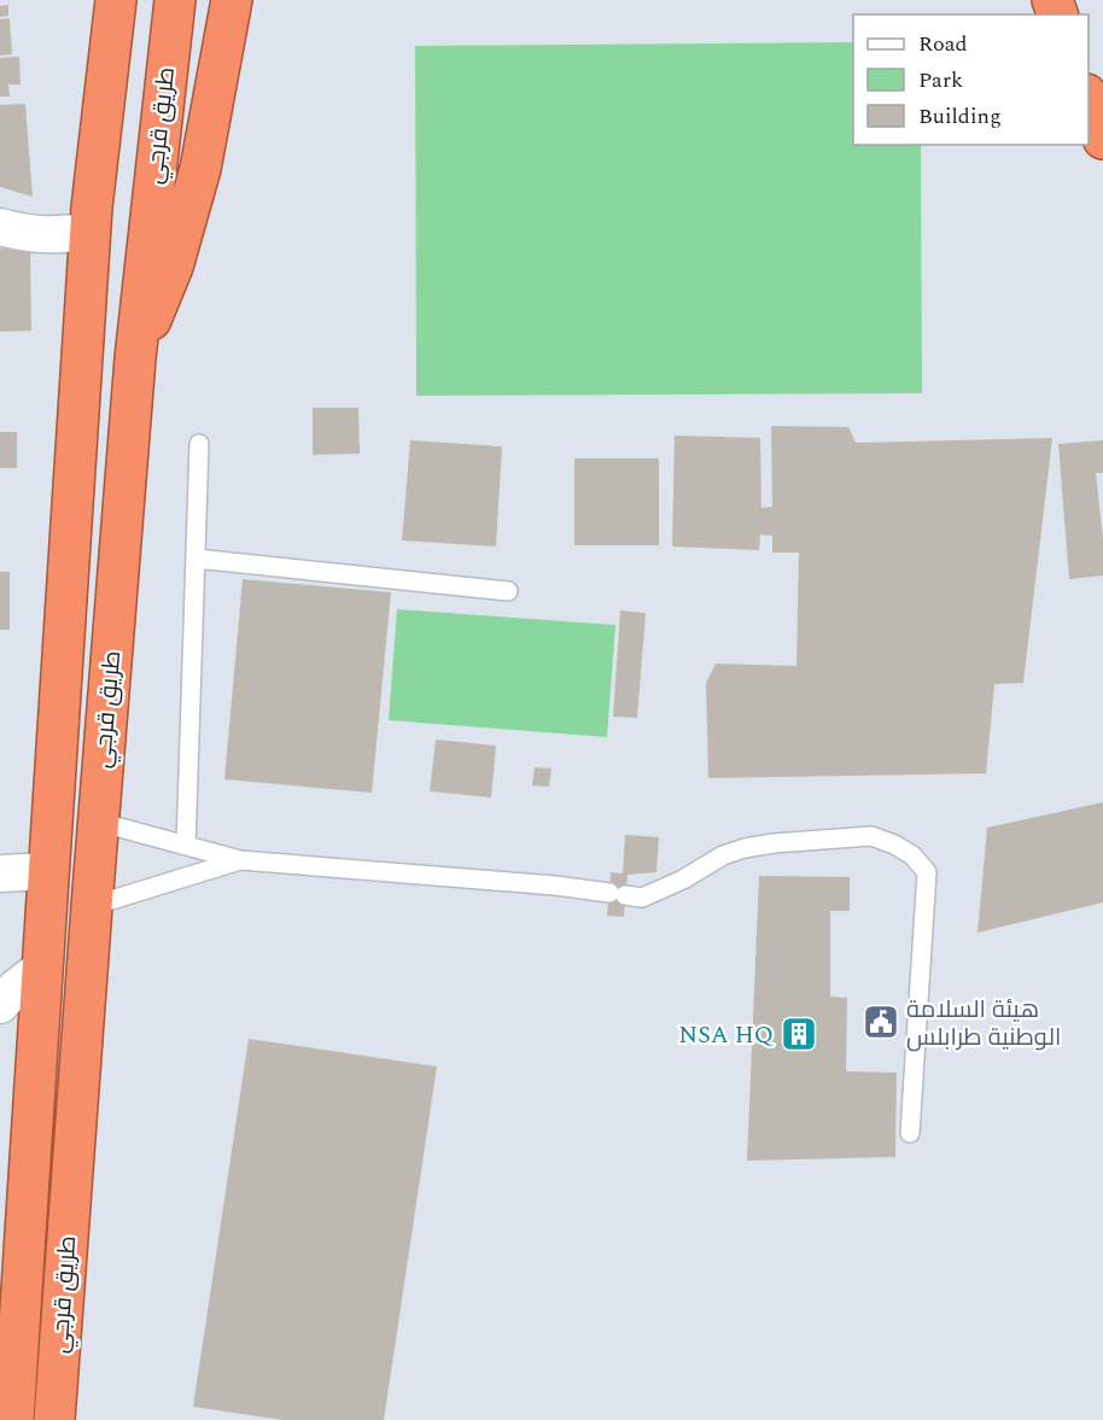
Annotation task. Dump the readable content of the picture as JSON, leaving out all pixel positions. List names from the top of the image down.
{
  "streets": {
    "highway": ["طريق قرجي"]
  },
  "places": {
    "public building": ["هيئة السلامة الوطنية طرابلس"],
    "building": ["NSA HQ"]
  },
  "legend": ["Road", "Park", "Building"]
}
